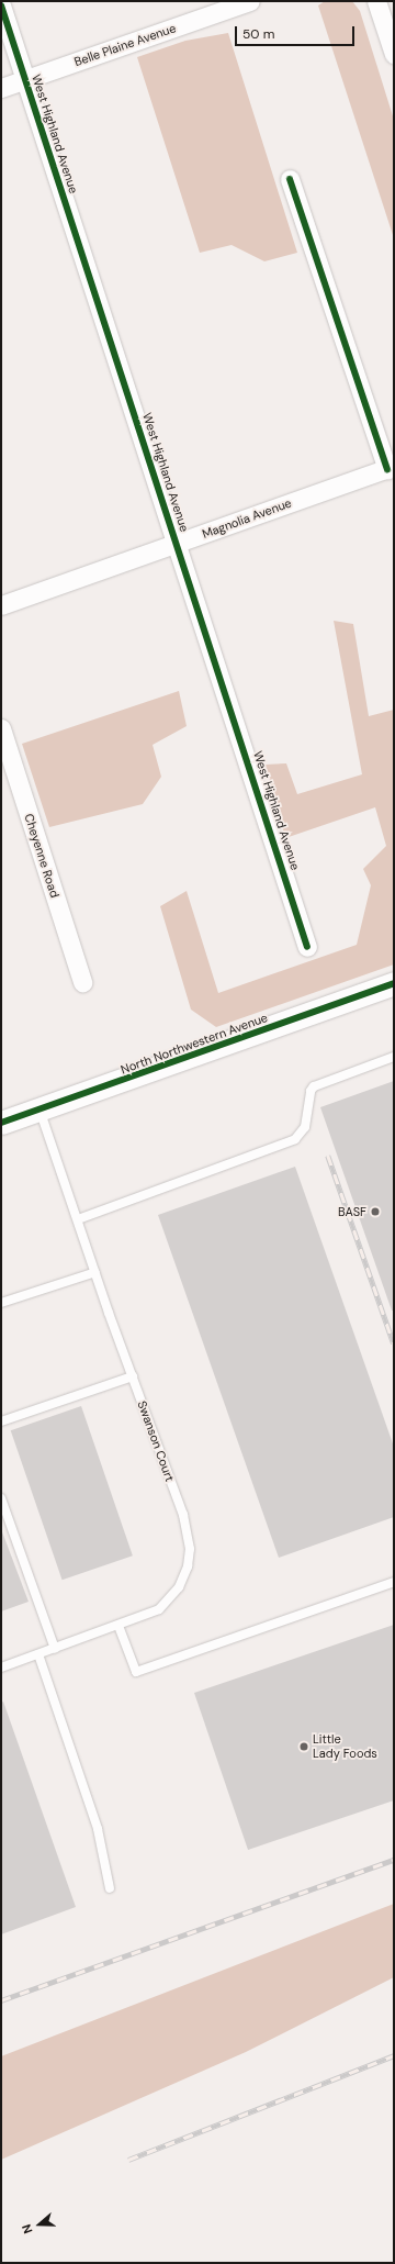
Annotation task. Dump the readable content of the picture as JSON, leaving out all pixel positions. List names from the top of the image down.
{
  "streets": {
    "street": [
      "Belle Plaine Avenue",
      "West Highland Avenue",
      "Magnolia Avenue",
      "Cheyenne Road",
      "North Northwestern Avenue"
    ],
    "lane": ["Swanson Court"]
  },
  "crossings": [
    ["Belle Plaine Avenue", "West Highland Avenue"],
    ["West Highland Avenue", "Magnolia Avenue"],
    ["North Northwestern Avenue", "Swanson Court"]
  ],
  "places": ["BASF", "Little Lady Foods"],
  "scale_bar": "50 m",
  "north": "left"
}
